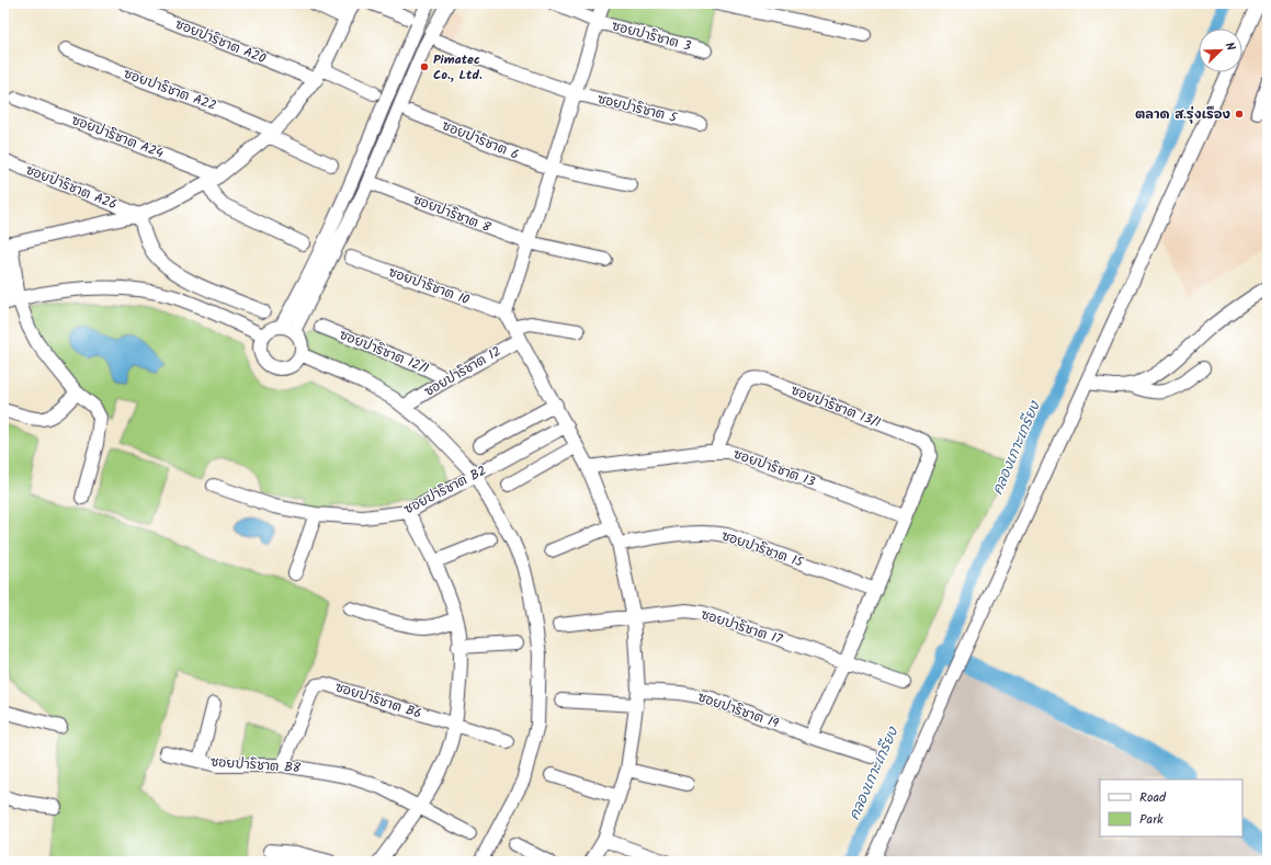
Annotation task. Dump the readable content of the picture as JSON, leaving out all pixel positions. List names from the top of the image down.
{
  "streets": {
    "street": [
      "ซอยปาริชาต 3",
      "ซอยปาริชาต A20",
      "ซอยปาริชาต A22",
      "ซอยปาริชาต 5",
      "ซอยปาริชาต A24",
      "ซอยปาริชาต 6",
      "ซอยปาริชาต A26",
      "ซอยปาริชาต 8",
      "ซอยปาริชาต 10",
      "ซอยปาริชาต 12/1",
      "ซอยปาริชาต 12",
      "ซอยปาริชาต 13/1",
      "ซอยปาริชาต 13",
      "ซอยปาริชาต B2",
      "ซอยปาริชาต 15",
      "ซอยปาริชาต 17",
      "ซอยปาริชาต B6",
      "ซอยปาริชาต 19",
      "ซอยปาริชาต B8"
    ]
  },
  "crossings": [
    ["ซอยปาริชาต 12/1", "ซอยปาริชาต 12"],
    ["ซอยปาริชาต 13/1", "ซอยปาริชาต 13"],
    ["ซอยปาริชาต 13/1", "ซอยปาริชาต 15"],
    ["ซอยปาริชาต 13/1", "ซอยปาริชาต 17"],
    ["ซอยปาริชาต 13/1", "ซอยปาริชาต 19"],
    ["ซอยปาริชาต B6", "ซอยปาริชาต B8"]
  ],
  "water": ["คลองเกาะเกรียง"],
  "places": ["Pimatec Co., Ltd.", "ตลาด ส.รุ่งเรือง"],
  "legend": ["Road", "Park"],
  "north": "top right"
}
